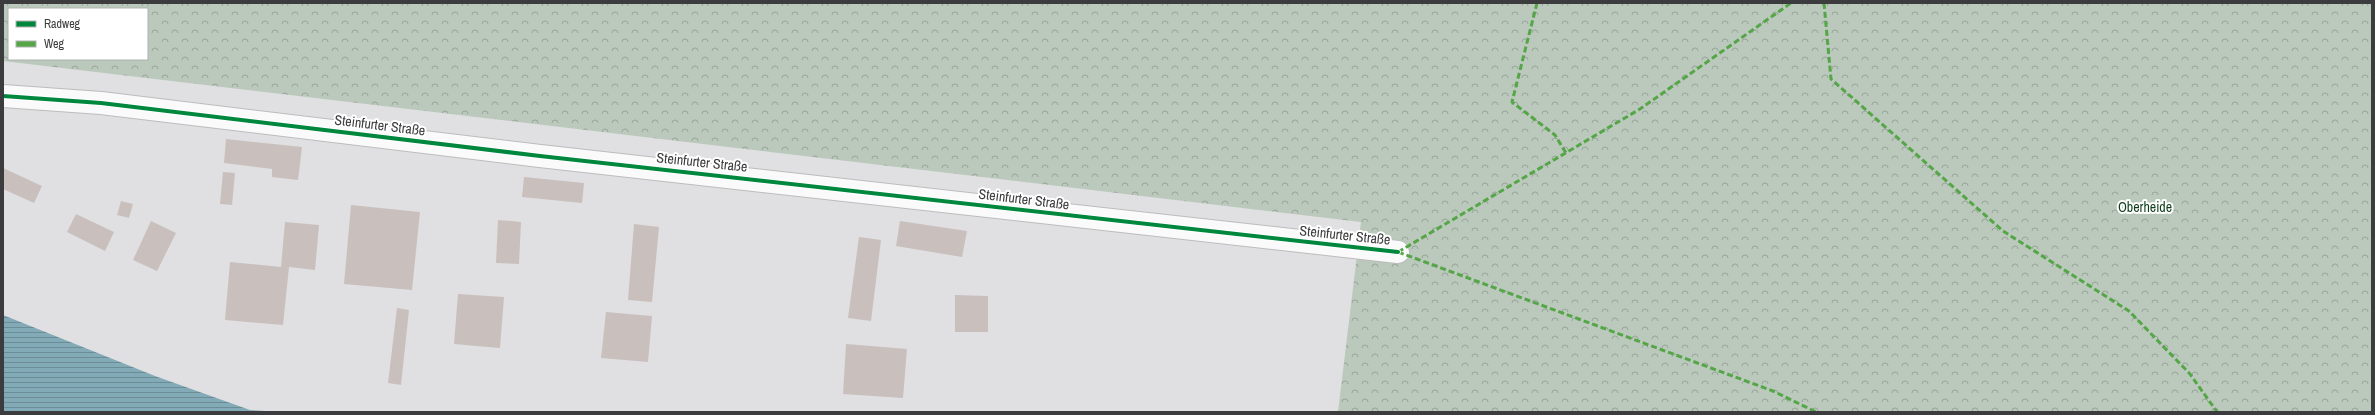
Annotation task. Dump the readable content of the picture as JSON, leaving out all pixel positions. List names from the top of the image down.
{
  "streets": {
    "street": ["Steinfurter Straße"]
  },
  "parks": ["Oberheide"],
  "legend": ["Radweg", "Weg"]
}
